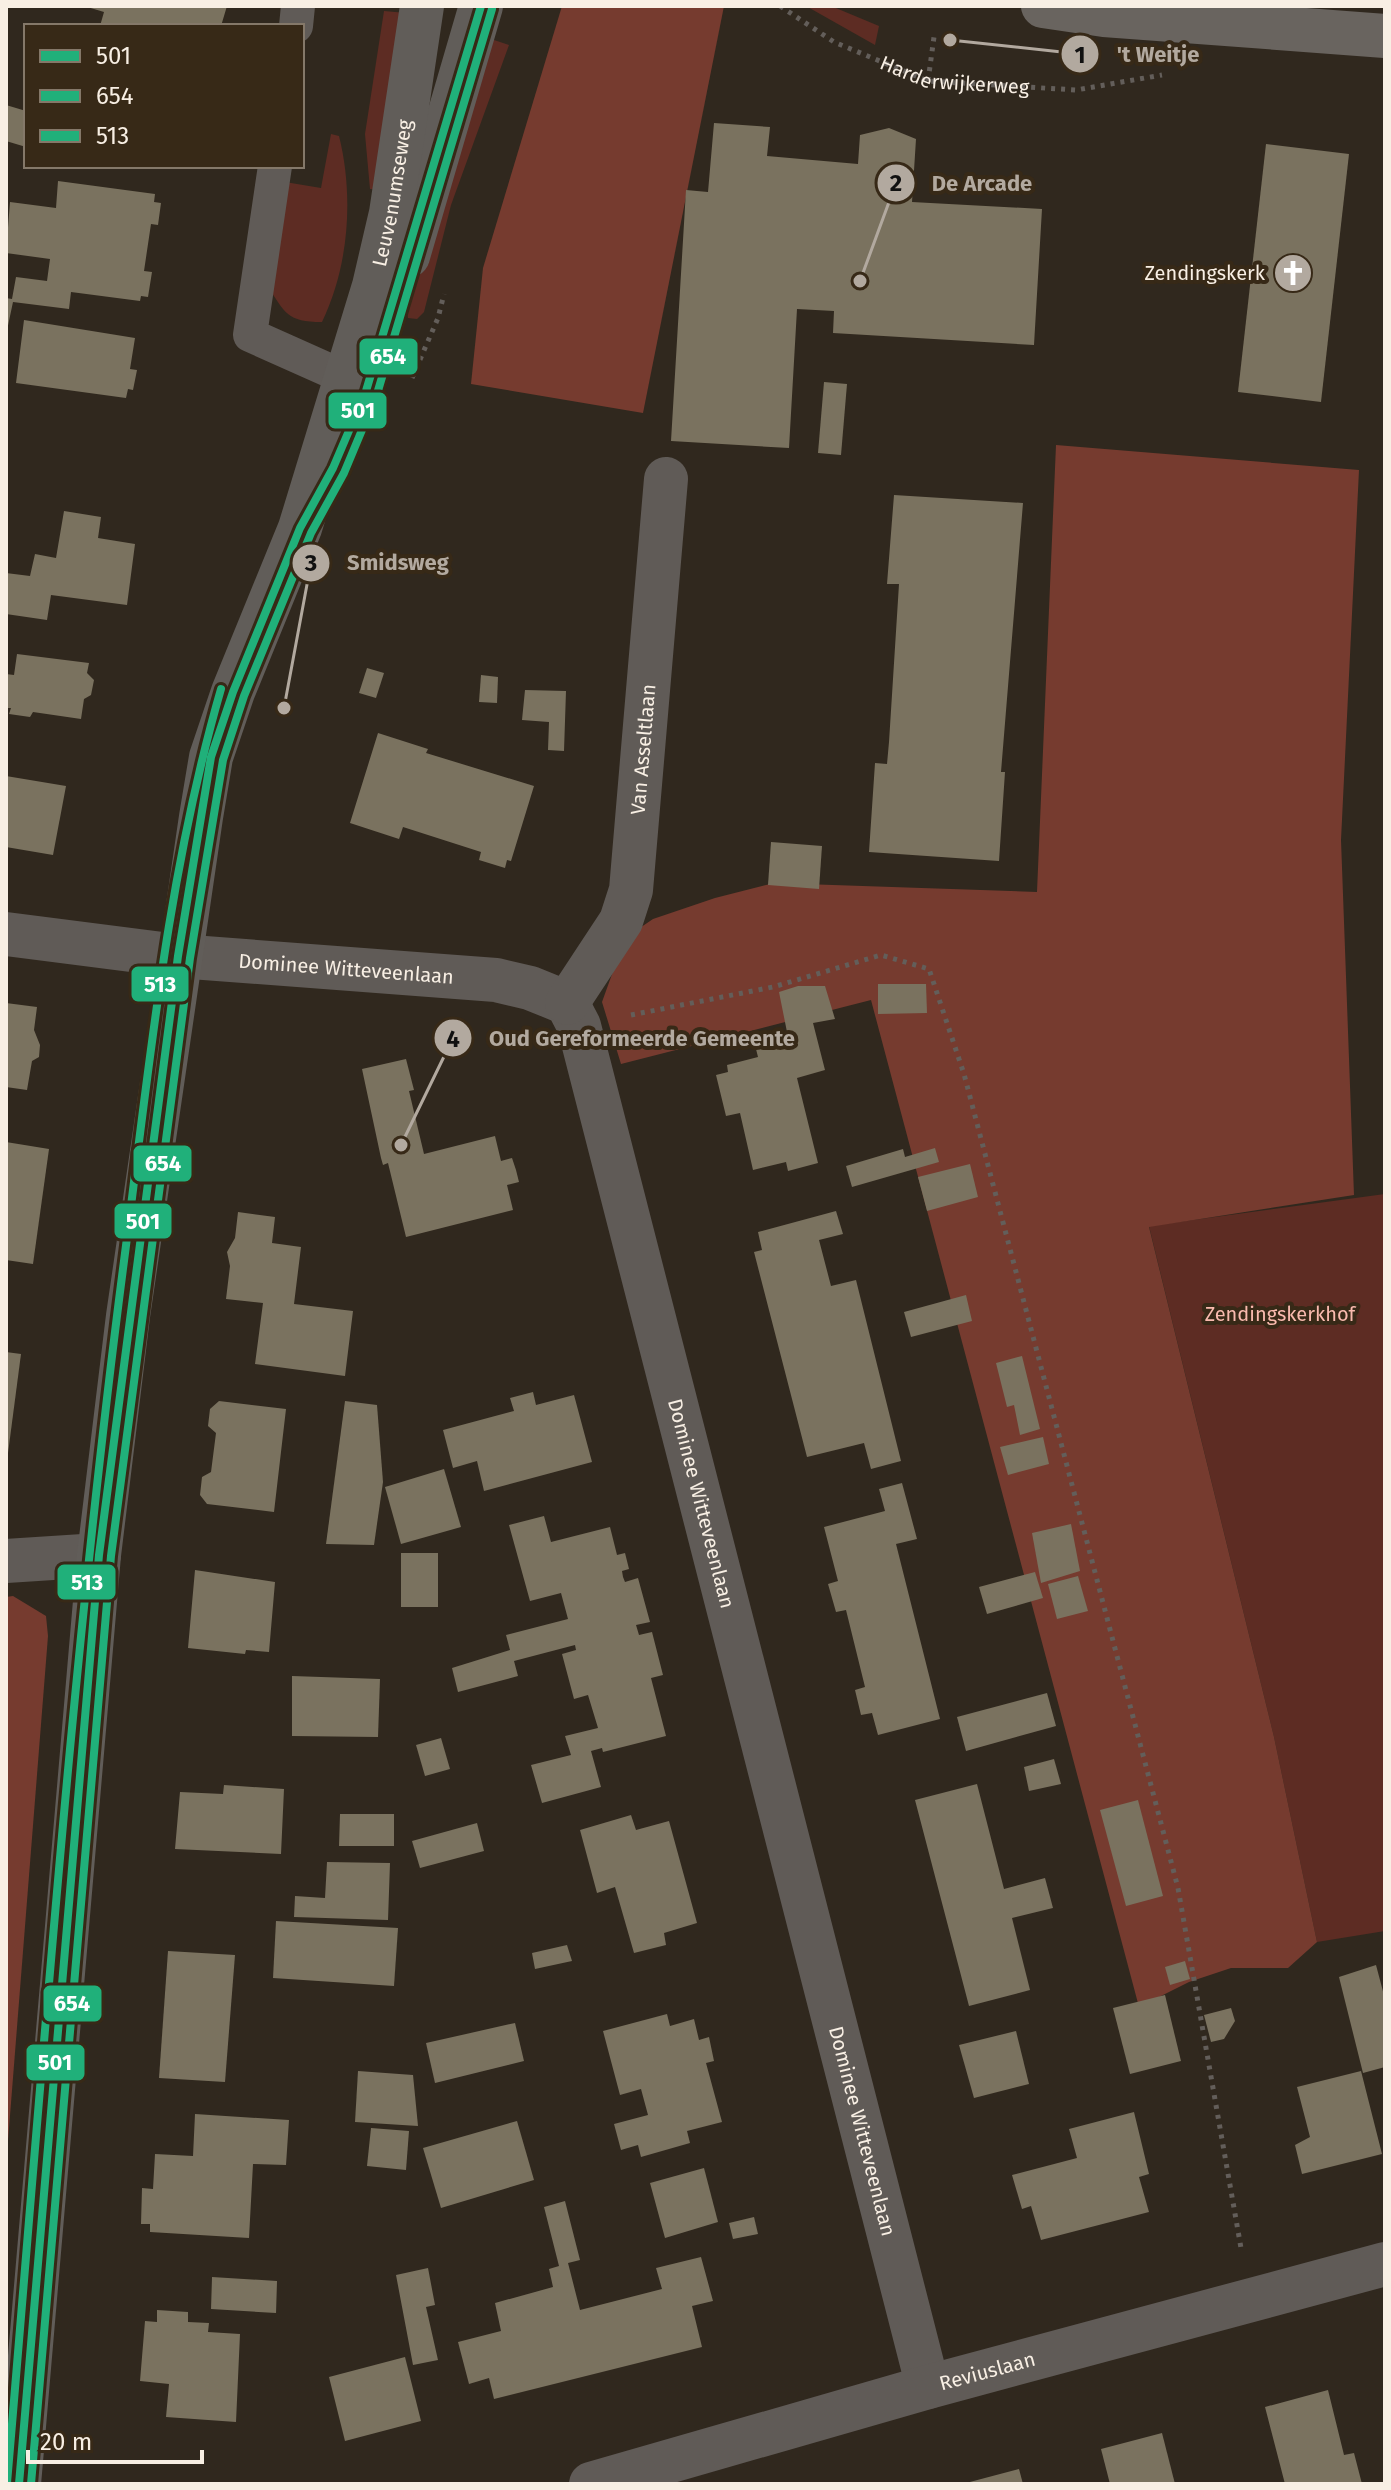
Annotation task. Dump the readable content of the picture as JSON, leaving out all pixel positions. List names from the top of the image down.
{
  "streets": {
    "main road": ["Leuvenumseweg"],
    "street": ["Van Asseltlaan", "Dominee Witteveenlaan", "Reviuslaan"],
    "path": ["Harderwijkerweg"]
  },
  "crossings": [
    ["Leuvenumseweg", "Dominee Witteveenlaan"],
    ["Van Asseltlaan", "Dominee Witteveenlaan"],
    ["Dominee Witteveenlaan", "Reviuslaan"]
  ],
  "parks": ["Zendingskerkhof"],
  "places": {
    "other": [
      "'t Weitje",
      "De Arcade",
      "Smidsweg",
      "Oud Gereformeerde Gemeente"
    ],
    "church": ["Zendingskerk"]
  },
  "lines": ["transit line 501", "transit line 654", "transit line 513"],
  "legend": ["501", "654", "513"],
  "scale_bar": "20 m"
}
